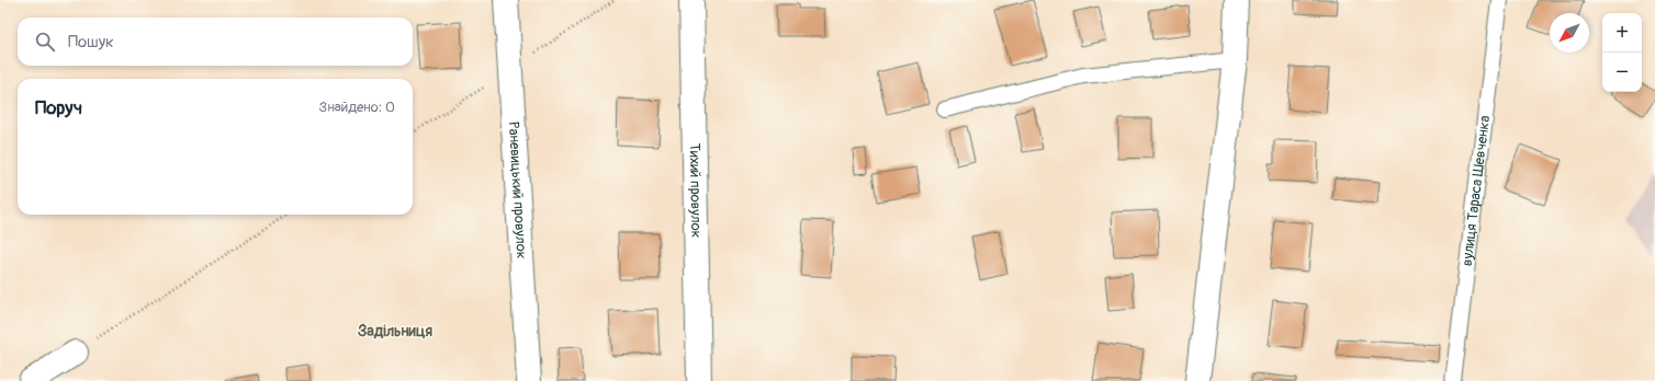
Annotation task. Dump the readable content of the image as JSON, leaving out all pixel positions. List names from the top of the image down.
{
  "streets": {
    "street": ["Раневицький провулок", "Тихий провулок"],
    "lane": ["вулиця Тараса Шевченка"]
  },
  "districts": ["Задільниця"],
  "north": "bottom left",
  "page": {
    "map_buttons": ["+", "−"],
    "search": "Пошук",
    "heading": ["Поруч", "Знайдено: 0"]
  }
}
